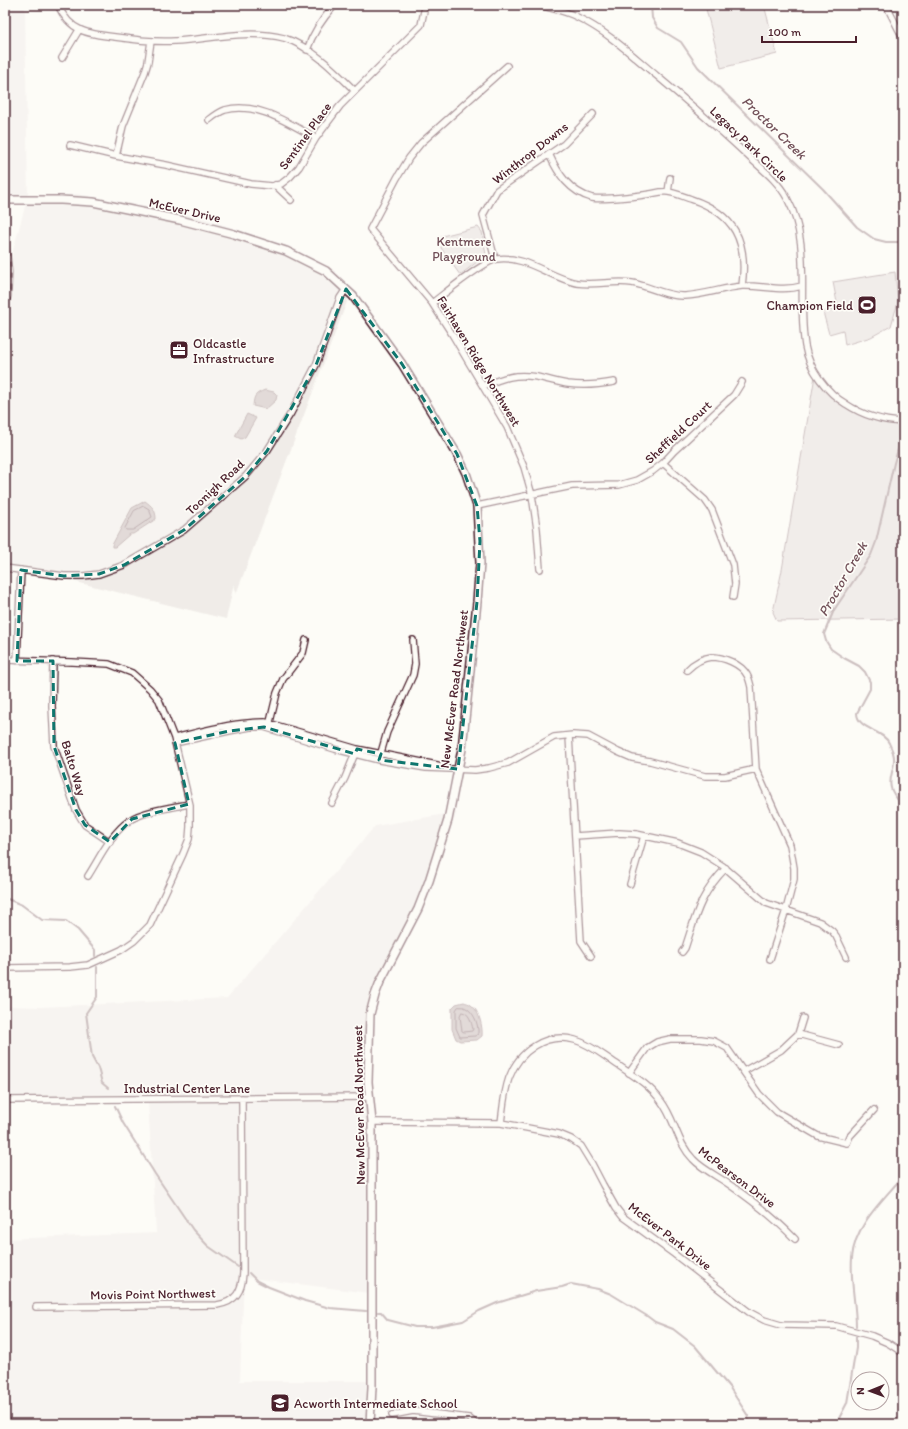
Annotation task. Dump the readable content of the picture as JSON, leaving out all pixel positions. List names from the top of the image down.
{
  "streets": {
    "street": [
      "Sentinel Place",
      "Legacy Park Circle",
      "Winthrop Downs",
      "McEver Drive",
      "Fairhaven Ridge Northwest",
      "Sheffield Court",
      "Toonigh Road",
      "New McEver Road Northwest",
      "Balto Way",
      "Industrial Center Lane",
      "McPearson Drive",
      "McEver Park Drive",
      "Movis Point Northwest"
    ]
  },
  "crossings": [
    ["McEver Drive", "Toonigh Road"],
    ["McEver Drive", "New McEver Road Northwest"],
    ["Fairhaven Ridge Northwest", "Sheffield Court"],
    ["Sheffield Court", "New McEver Road Northwest"],
    ["Toonigh Road", "New McEver Road Northwest"],
    ["New McEver Road Northwest", "Industrial Center Lane"],
    ["New McEver Road Northwest", "McEver Park Drive"],
    ["Industrial Center Lane", "Movis Point Northwest"],
    ["McPearson Drive", "McEver Park Drive"]
  ],
  "water": ["Proctor Creek"],
  "parks": ["Kentmere Playground"],
  "places": {
    "sports": ["Champion Field"],
    "office": ["Oldcastle Infrastructure"],
    "school or university": ["Acworth Intermediate School"]
  },
  "scale_bar": "100 m",
  "north": "left"
}
